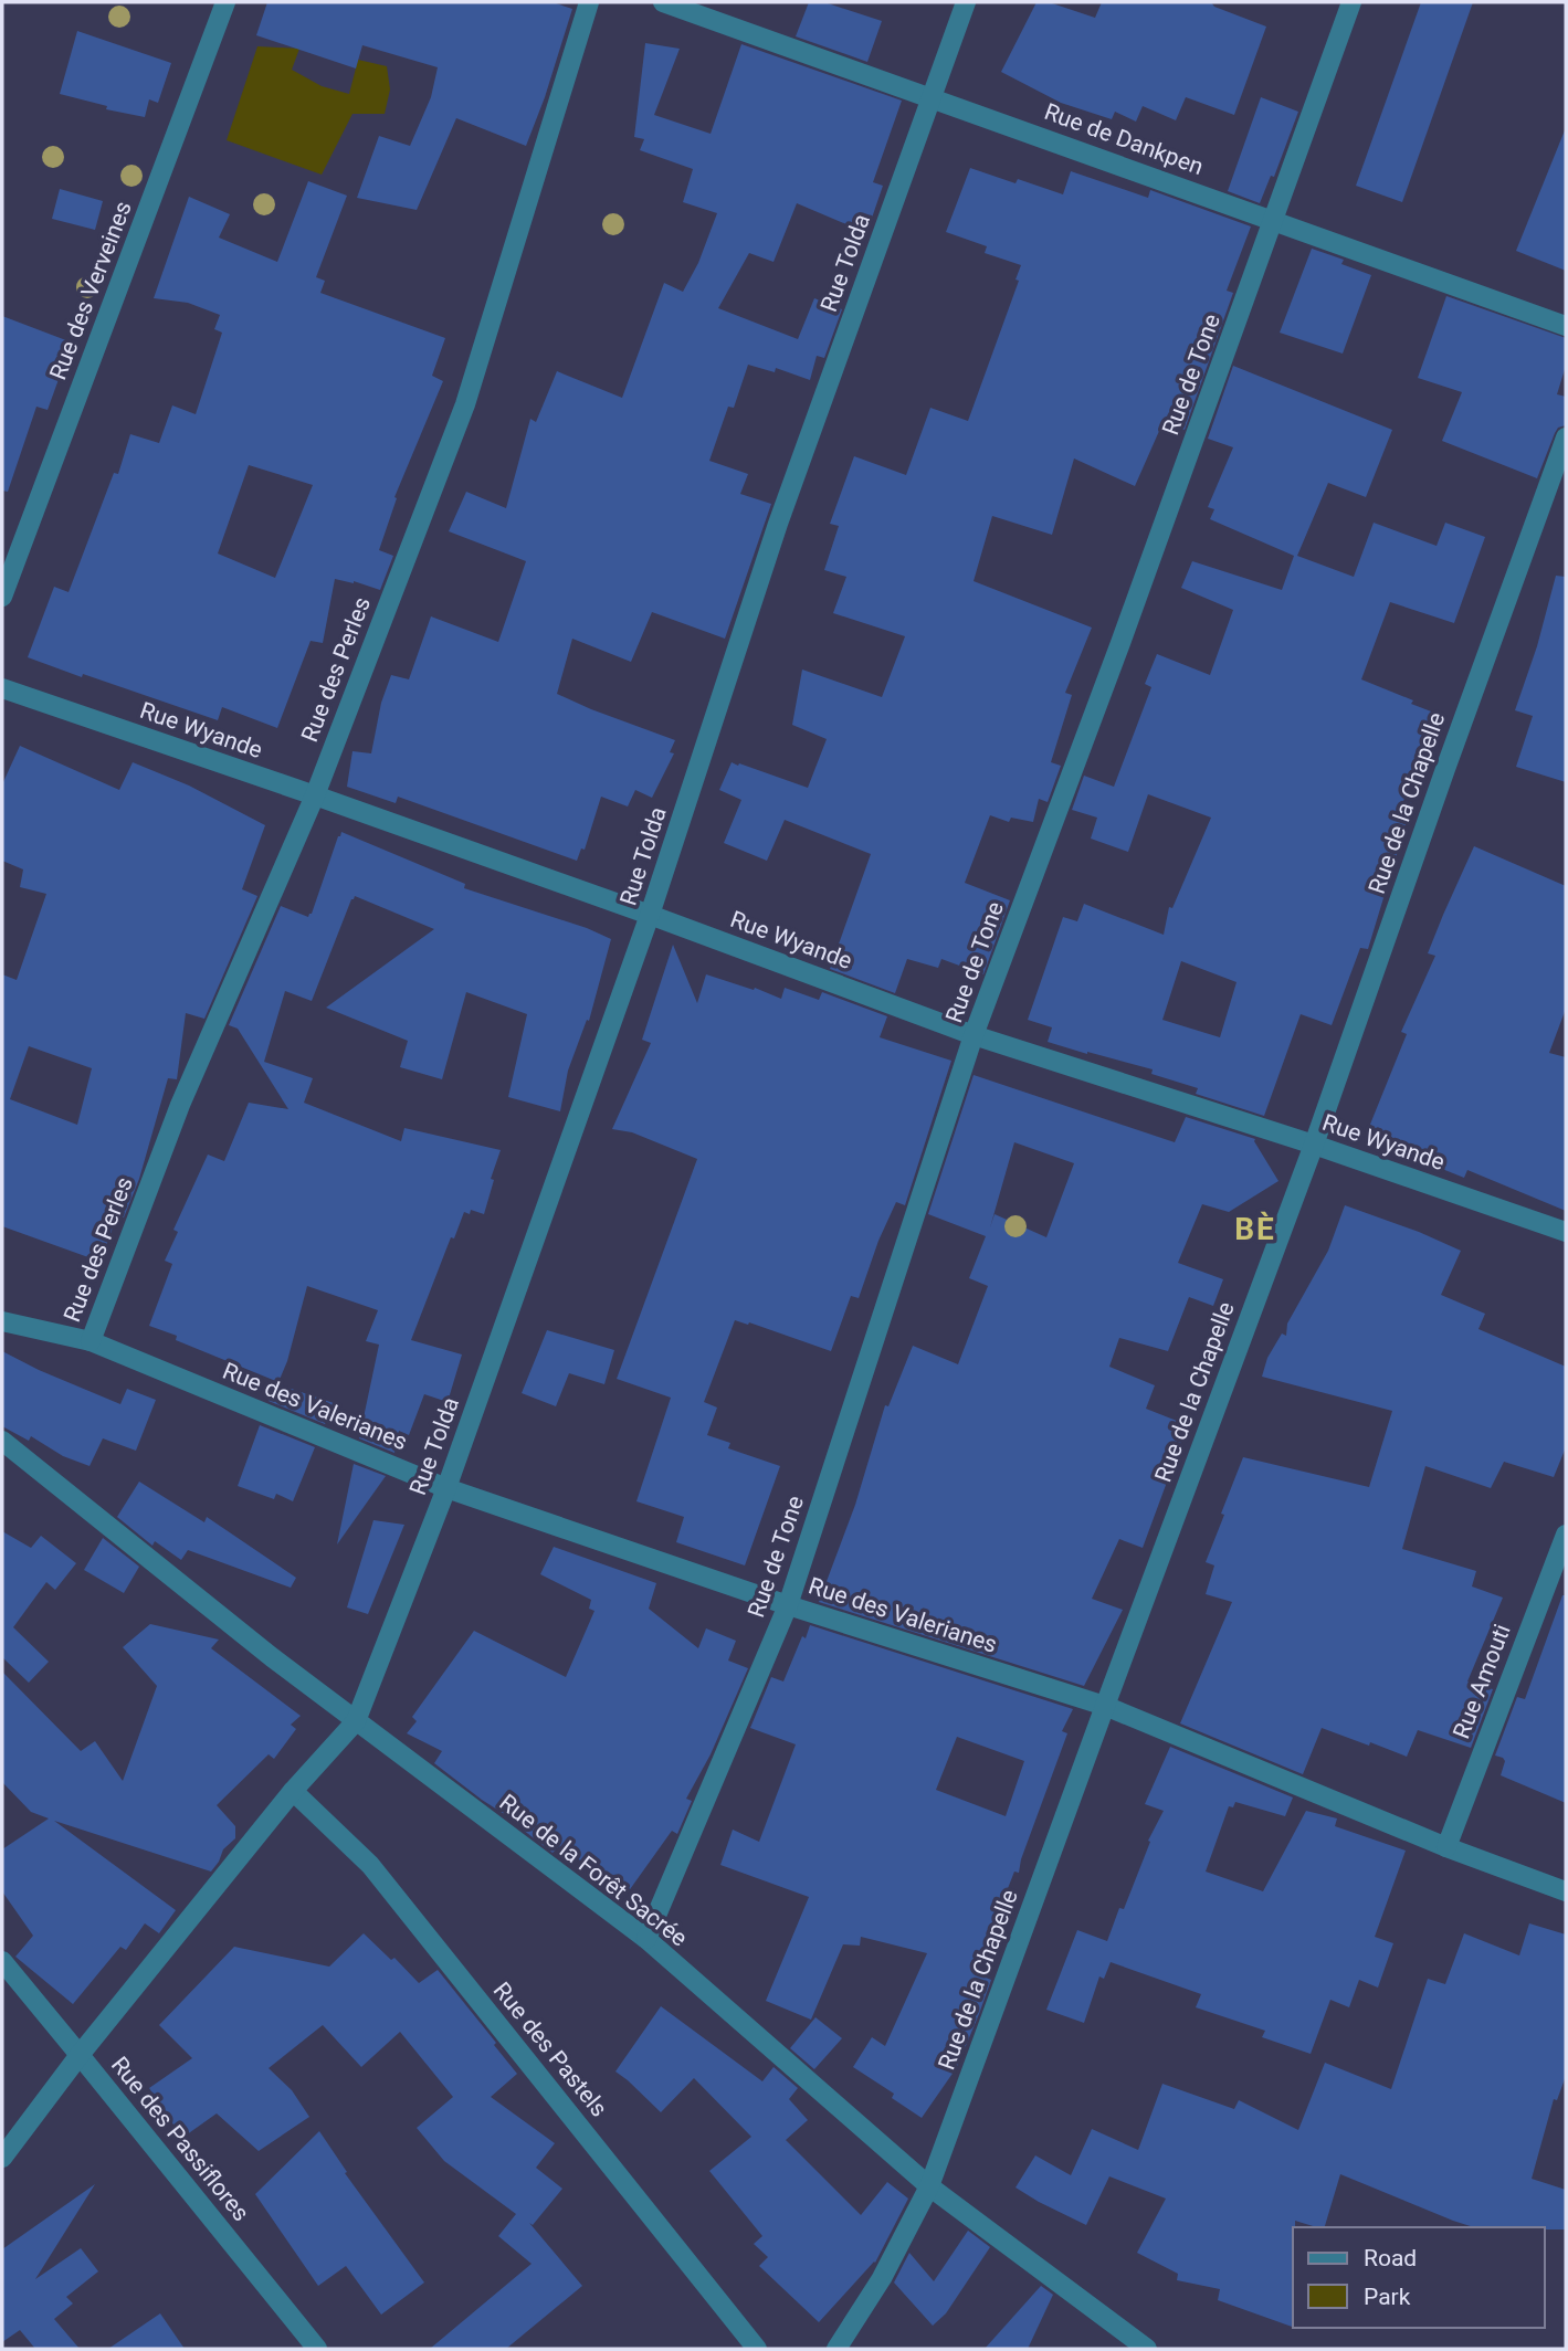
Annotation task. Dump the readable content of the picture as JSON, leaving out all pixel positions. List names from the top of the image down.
{
  "streets": {
    "street": [
      "Rue de Dankpen",
      "Rue Tolda",
      "Rue des Verveines",
      "Rue de Tone",
      "Rue des Perles",
      "Rue Wyande",
      "Rue de la Chapelle",
      "Rue des Valerianes",
      "Rue Amouti",
      "Rue de la Forêt Sacrée",
      "Rue des Pastels",
      "Rue des Passiflores"
    ]
  },
  "crossings": [
    ["Rue de Dankpen", "Rue Tolda"],
    ["Rue de Dankpen", "Rue de Tone"],
    ["Rue Tolda", "Rue Wyande"],
    ["Rue Tolda", "Rue des Valerianes"],
    ["Rue Tolda", "Rue de la Forêt Sacrée"],
    ["Rue de Tone", "Rue Wyande"],
    ["Rue de Tone", "Rue des Valerianes"],
    ["Rue de Tone", "Rue de la Forêt Sacrée"],
    ["Rue des Perles", "Rue Wyande"],
    ["Rue des Perles", "Rue des Valerianes"],
    ["Rue Wyande", "Rue de la Chapelle"],
    ["Rue de la Chapelle", "Rue des Valerianes"],
    ["Rue de la Chapelle", "Rue de la Forêt Sacrée"],
    ["Rue des Valerianes", "Rue Amouti"]
  ],
  "districts": ["BÈ"],
  "legend": ["Road", "Park"]
}
